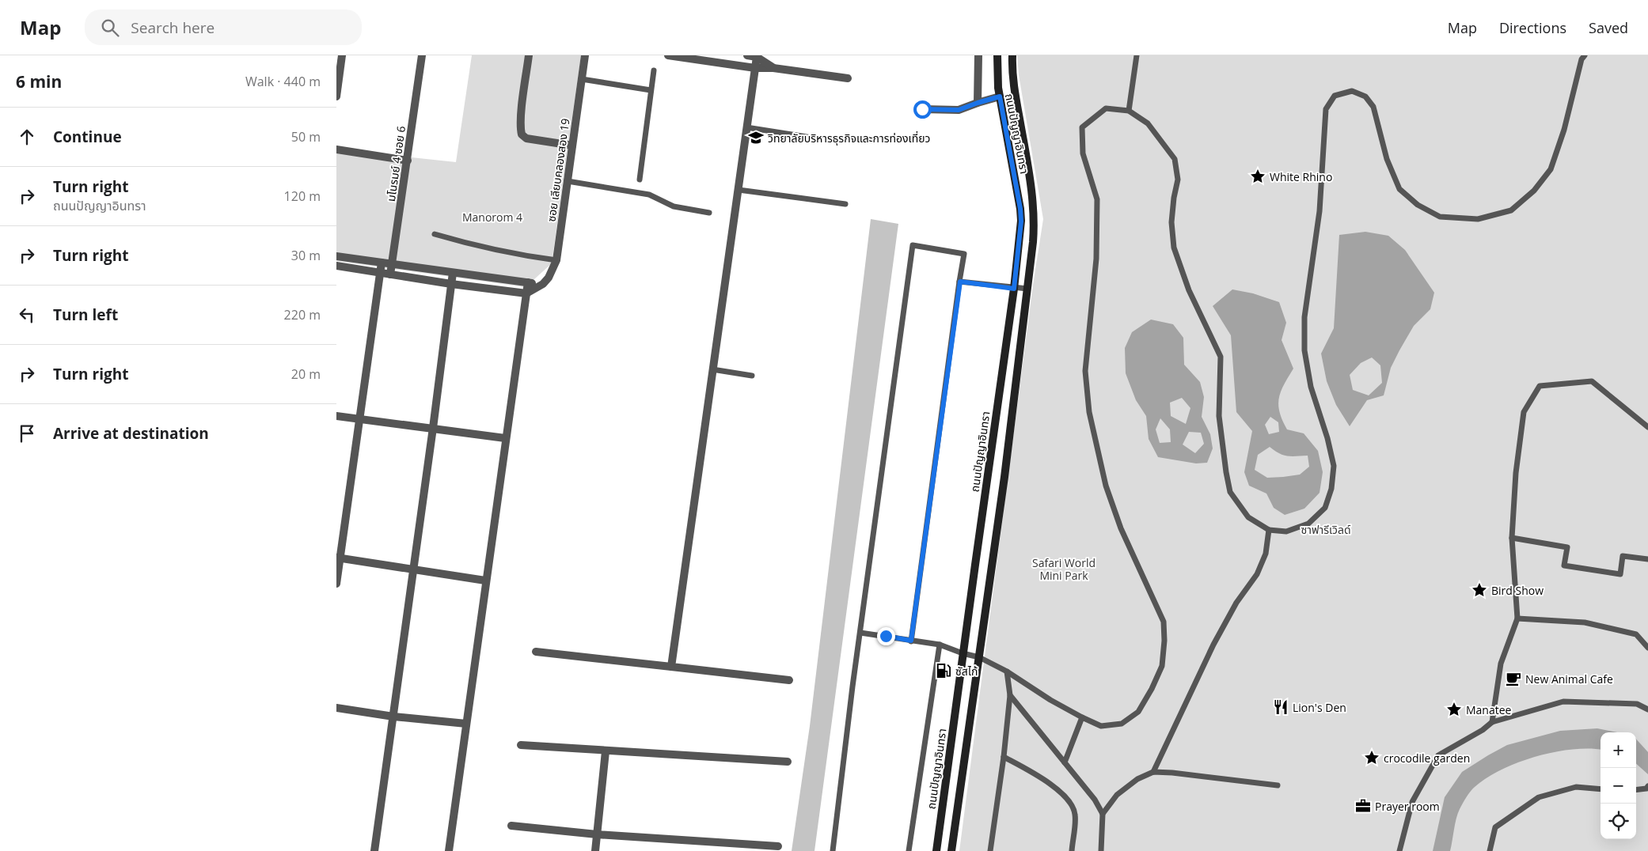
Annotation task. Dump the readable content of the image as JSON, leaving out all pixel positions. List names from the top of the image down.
{
  "streets": {
    "street": ["ถนนปัญญาอินทรา", "มโนรมย์ 4 ซอย 6", "ซอย เลียบคลองสอง 19"]
  },
  "parks": ["Manorom 4", "ซาฟารีเวิลด์", "Safari World Mini Park"],
  "places": {
    "school or university": ["วิทยาลัยบริหารธุรกิจและการท่องเที่ยว"],
    "place": [
      "White Rhino",
      "Bird Show",
      "Manatee",
      "crocodile garden"
    ],
    "fuel station": ["ซัสไก้"],
    "cafe": ["New Animal Cafe"],
    "restaurant": ["Lion's Den"],
    "office": ["Prayer room"]
  },
  "page": {
    "header": "Map",
    "search": "Search here",
    "nav": ["Map", "Directions", "Saved"],
    "heading": ["6 min", "Walk · 440 m"],
    "list": [
      ["Continue", "50 m"],
      ["Turn right", "ถนนปัญญาอินทรา", "120 m"],
      ["Turn right", "30 m"],
      ["Turn left", "220 m"],
      ["Turn right", "20 m"],
      "Arrive at destination"
    ],
    "map_buttons": ["+", "−"]
  }
}
